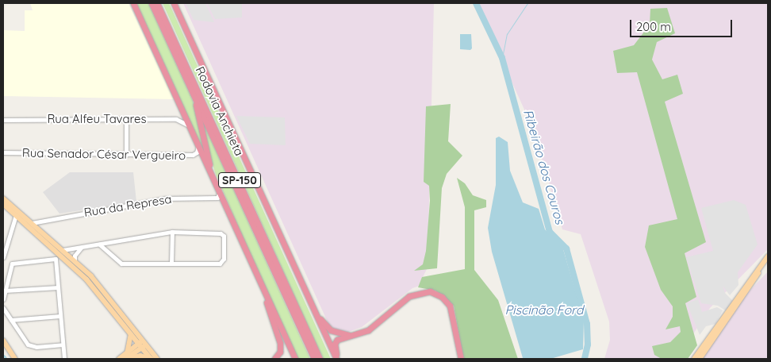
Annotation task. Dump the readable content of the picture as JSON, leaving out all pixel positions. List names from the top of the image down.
{
  "streets": {
    "highway": ["Rodovia Anchieta", "SP-150"],
    "street": ["Rua Alfeu Tavares", "Rua Senador César Vergueiro", "Rua da Represa"]
  },
  "crossings": [
    ["Rua Alfeu Tavares", "SP-150"],
    ["Rua Senador César Vergueiro", "SP-150"],
    ["SP-150", "Rua da Represa"]
  ],
  "water": ["Ribeirão dos Couros", "Piscinão Ford"],
  "scale_bar": "200 m"
}
